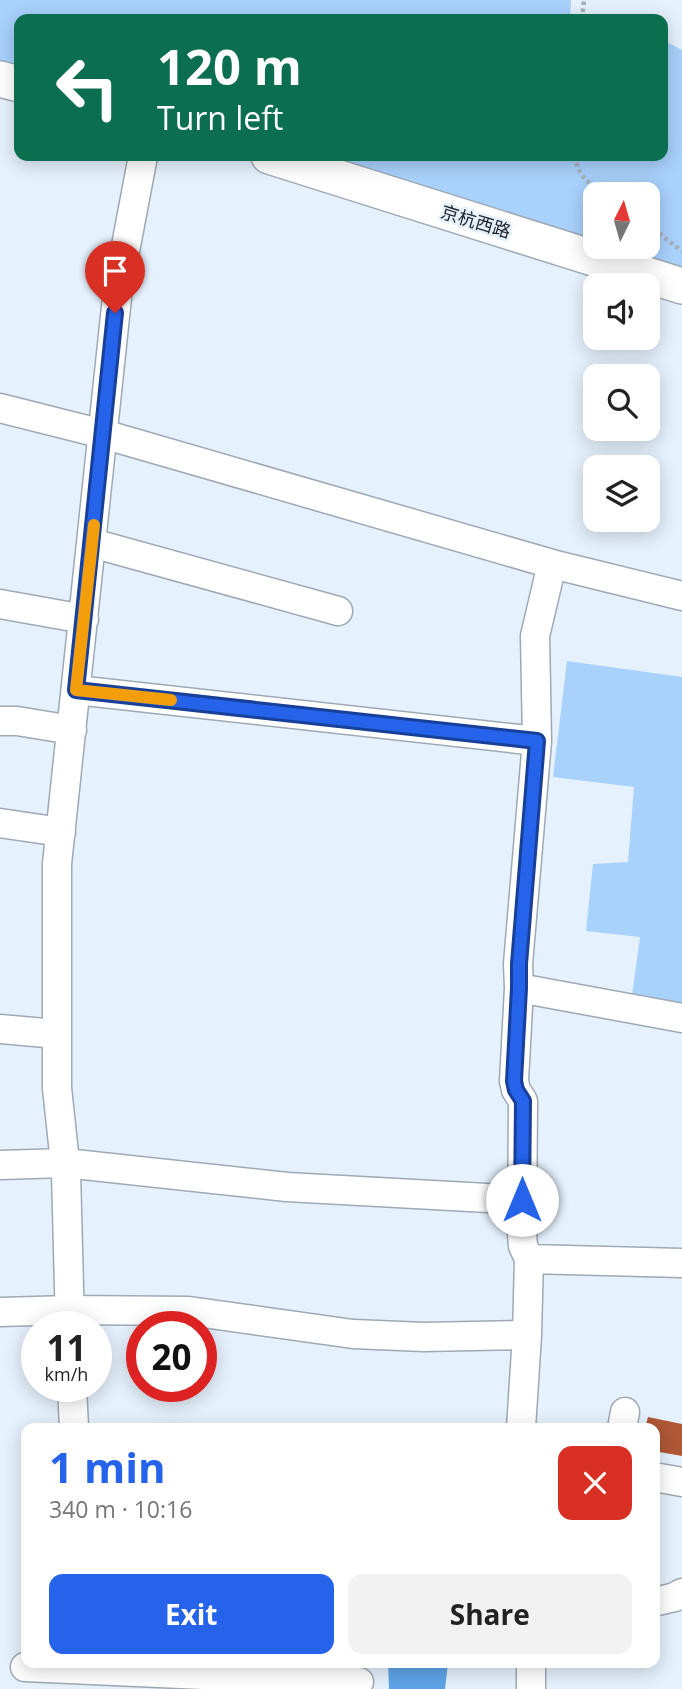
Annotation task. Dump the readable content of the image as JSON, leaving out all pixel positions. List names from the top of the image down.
{
  "streets": {
    "main road": ["京杭西路"]
  },
  "north": "top",
  "page": {
    "turn": ["120 m", "Turn left"],
    "speed": "11 km/h",
    "limit": "20",
    "heading": ["1 min", "340 m · 10:16"],
    "buttons": ["Exit", "Share"]
  }
}
